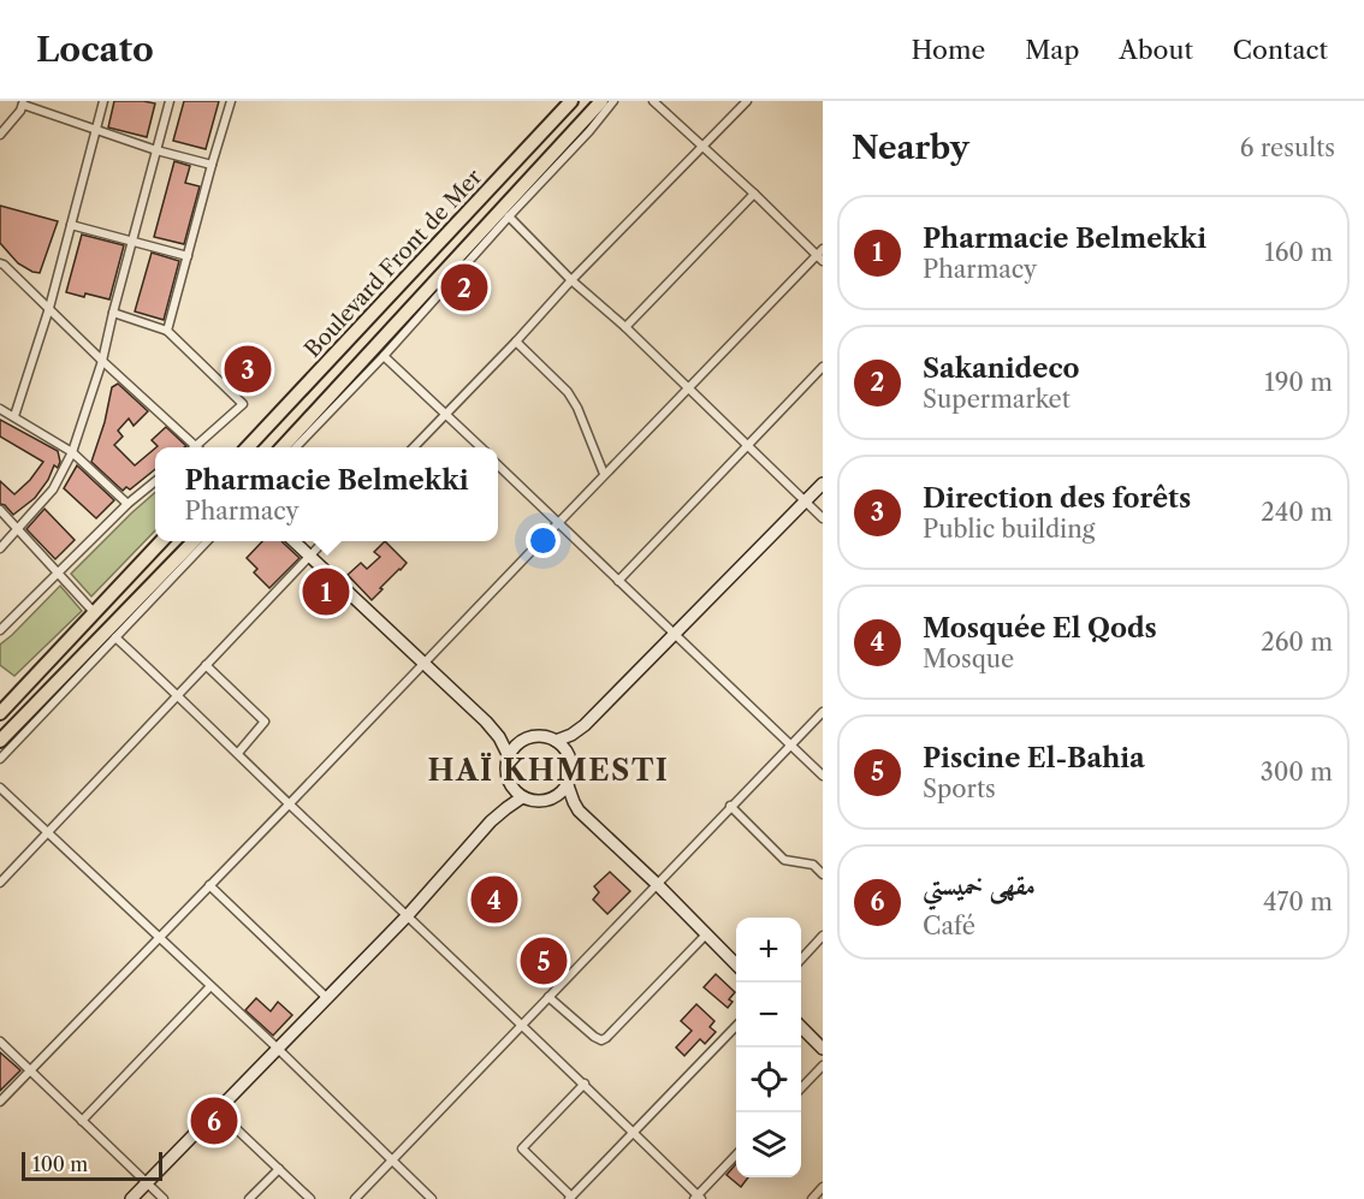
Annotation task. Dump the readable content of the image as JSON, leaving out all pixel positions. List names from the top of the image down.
{
  "streets": {
    "main road": ["Boulevard Front de Mer"]
  },
  "districts": ["HAÏ KHMESTI"],
  "scale_bar": "100 m",
  "page": {
    "header": "Locato",
    "nav": [
      "Home",
      "Map",
      "About",
      "Contact"
    ],
    "heading": ["Nearby", "6 results"],
    "list": [
      {
        "mark": "1",
        "name": "Pharmacie Belmekki",
        "note": "Pharmacy",
        "value": "160 m"
      },
      {
        "mark": "2",
        "name": "Sakanideco",
        "note": "Supermarket",
        "value": "190 m"
      },
      {
        "mark": "3",
        "name": "Direction des forêts",
        "note": "Public building",
        "value": "240 m"
      },
      {
        "mark": "4",
        "name": "Mosquée El Qods",
        "note": "Mosque",
        "value": "260 m"
      },
      {
        "mark": "5",
        "name": "Piscine El-Bahia",
        "note": "Sports",
        "value": "300 m"
      },
      {
        "mark": "6",
        "name": "مقهى خميستي",
        "note": "Café",
        "value": "470 m"
      }
    ],
    "pins": [
      "2",
      "3",
      "1",
      "4",
      "5",
      "6"
    ],
    "popup": ["Pharmacie Belmekki", "Pharmacy"],
    "map_buttons": ["+", "−"],
    "scale": "100 m"
  }
}
